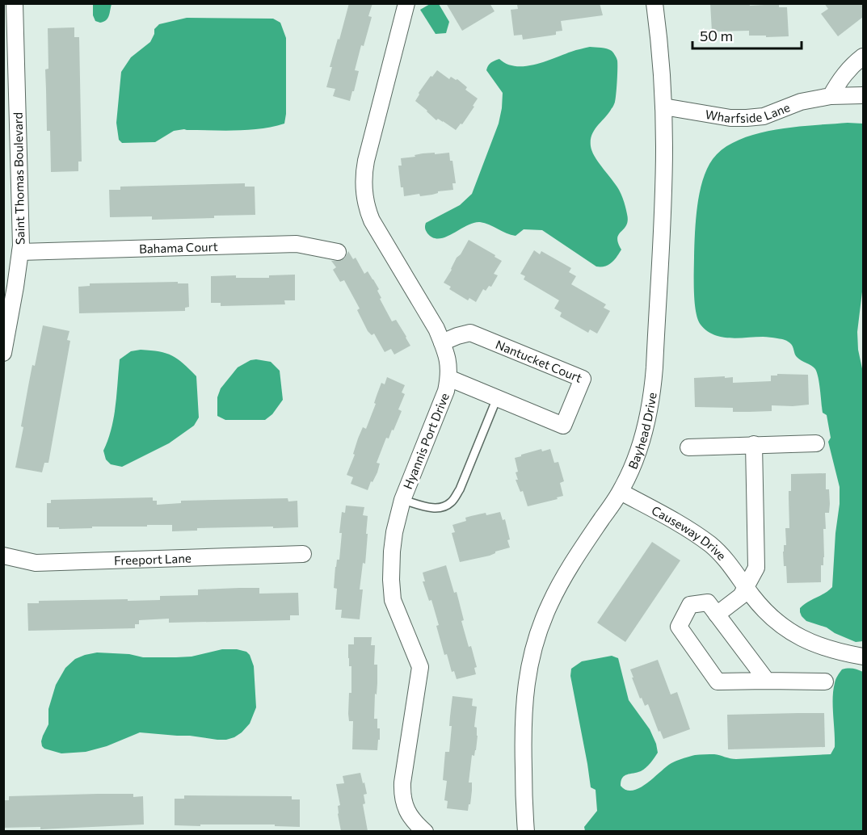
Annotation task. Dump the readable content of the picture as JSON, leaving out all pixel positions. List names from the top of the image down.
{
  "streets": {
    "street": [
      "Wharfside Lane",
      "Saint Thomas Boulevard",
      "Bahama Court",
      "Nantucket Court",
      "Bayhead Drive",
      "Hyannis Port Drive",
      "Causeway Drive",
      "Freeport Lane"
    ]
  },
  "crossings": [
    ["Wharfside Lane", "Bayhead Drive"],
    ["Saint Thomas Boulevard", "Bahama Court"],
    ["Nantucket Court", "Hyannis Port Drive"],
    ["Bayhead Drive", "Causeway Drive"]
  ],
  "scale_bar": "50 m"
}
